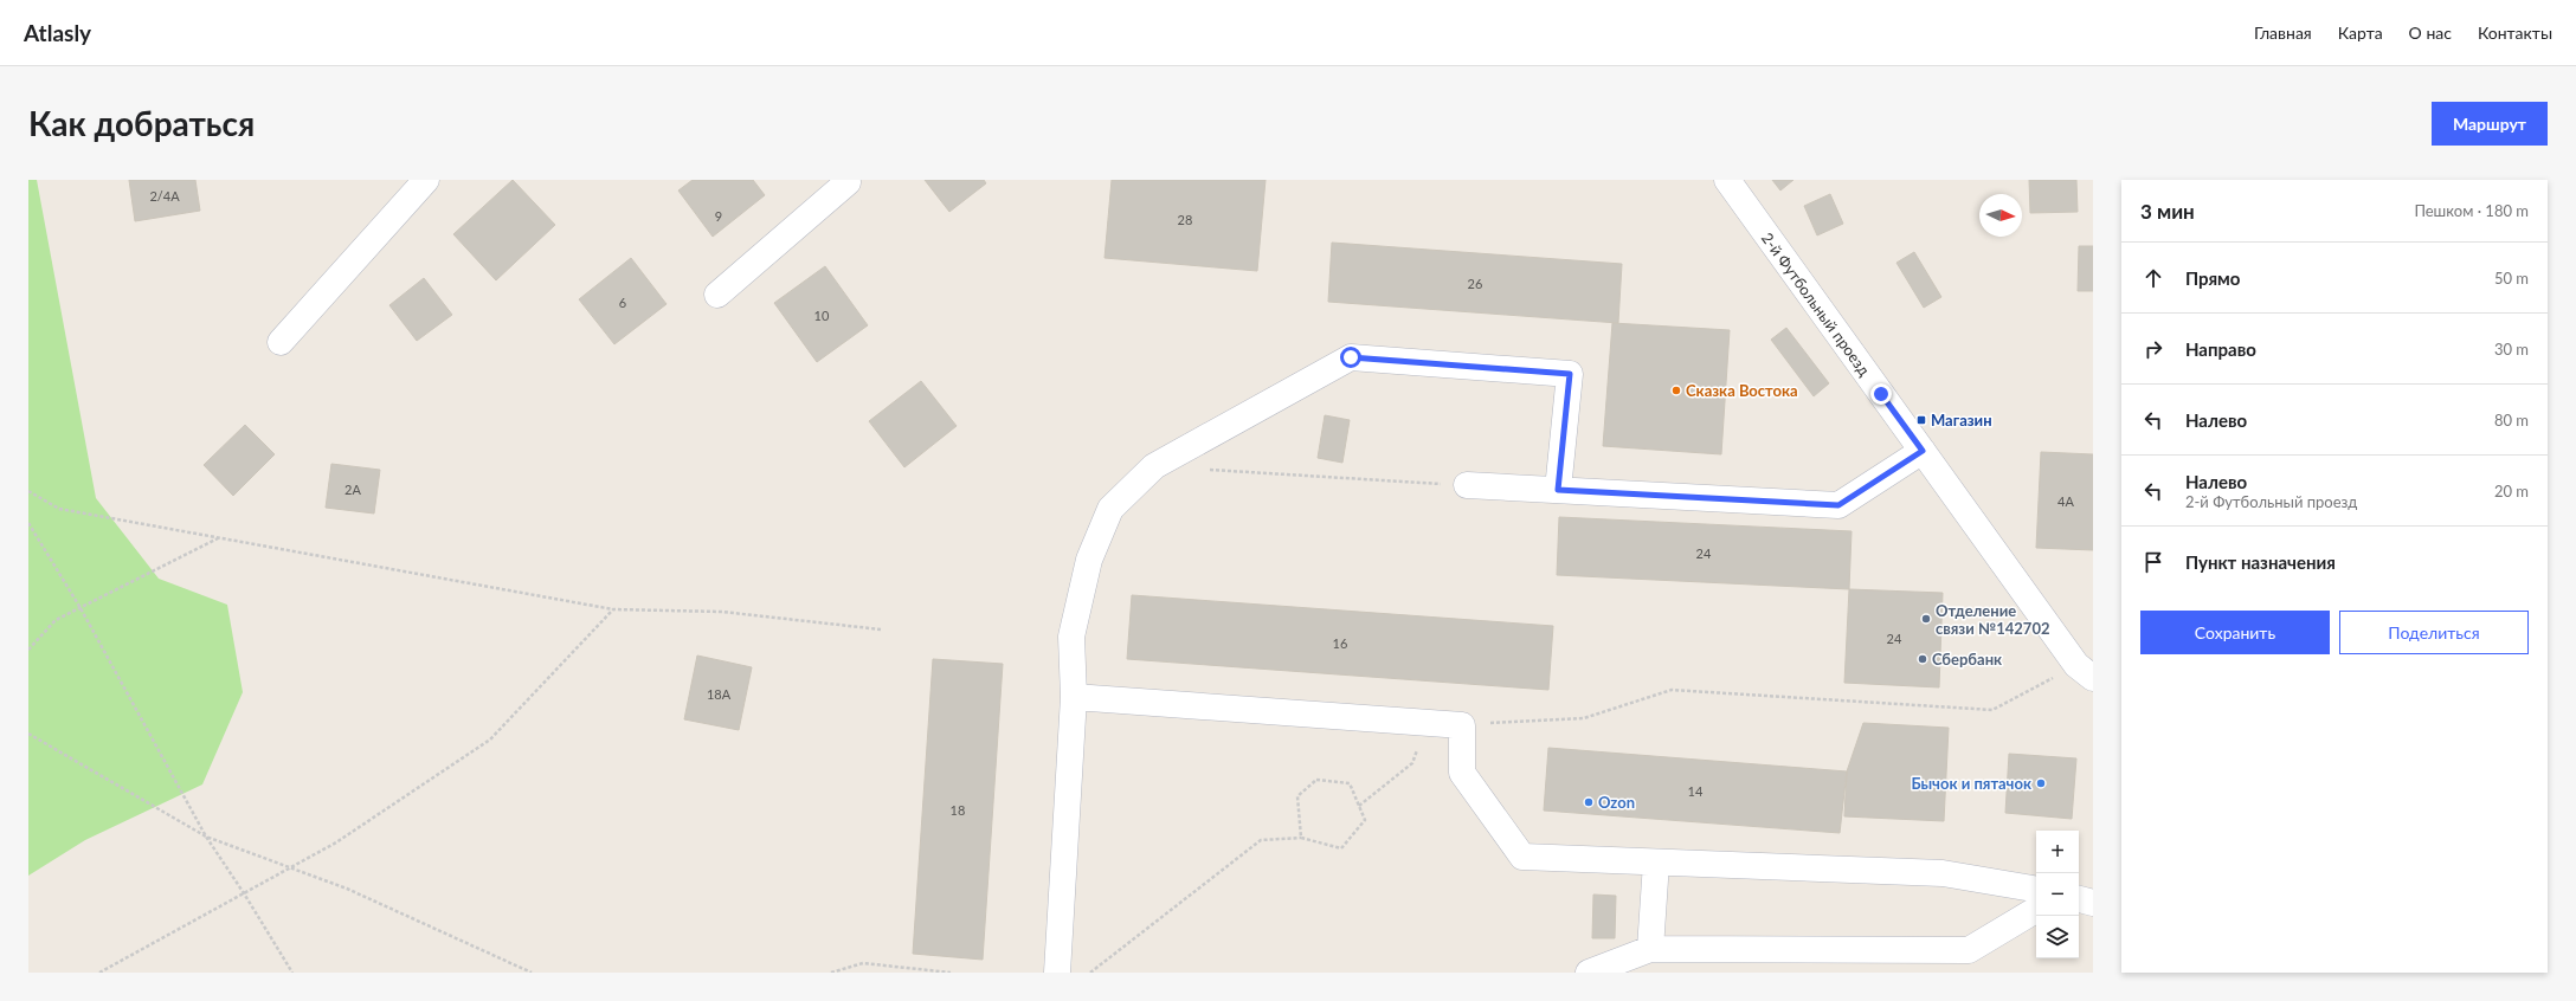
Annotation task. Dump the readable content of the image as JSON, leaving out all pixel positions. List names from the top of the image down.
{
  "streets": {
    "street": ["2-й Футбольный проезд"]
  },
  "places": {
    "other": [
      "Сказка Востока",
      "Отделение связи №142702",
      "Сбербанк",
      "Бычок и пятачок",
      "Ozon"
    ],
    "transit": ["Магазин"]
  },
  "house_numbers": [
    "2/4А",
    "9",
    "28",
    "26",
    "6",
    "10",
    "2А",
    "4А",
    "24",
    "24",
    "16",
    "18А",
    "14",
    "18"
  ],
  "north": "right",
  "page": {
    "header": "Atlasly",
    "nav": [
      "Главная",
      "Карта",
      "О нас",
      "Контакты"
    ],
    "buttons": [
      "Маршрут",
      ["Сохранить", "Поделиться"]
    ],
    "title": "Как добраться",
    "heading": ["3 мин", "Пешком · 180 m"],
    "list": [
      ["Прямо", "50 m"],
      ["Направо", "30 m"],
      ["Налево", "80 m"],
      ["Налево", "2-й Футбольный проезд", "20 m"],
      "Пункт назначения"
    ],
    "map_buttons": ["+", "−"]
  }
}
